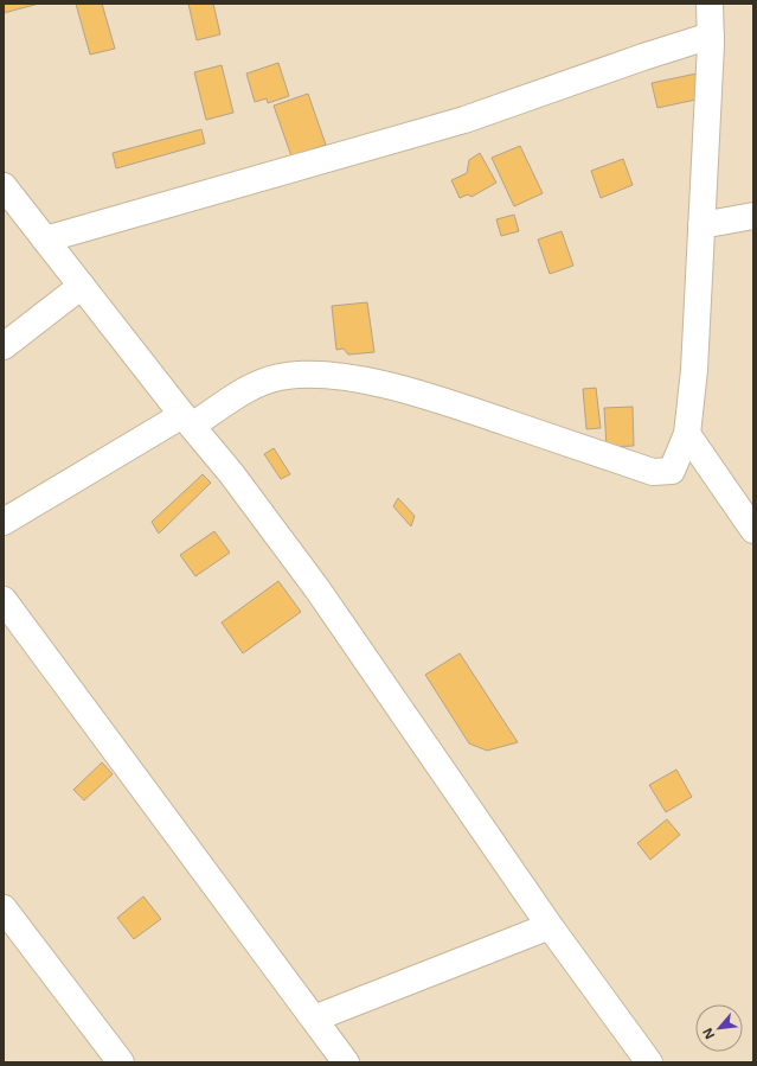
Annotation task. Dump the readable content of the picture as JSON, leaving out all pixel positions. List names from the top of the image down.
{
  "north": "bottom left"
}
